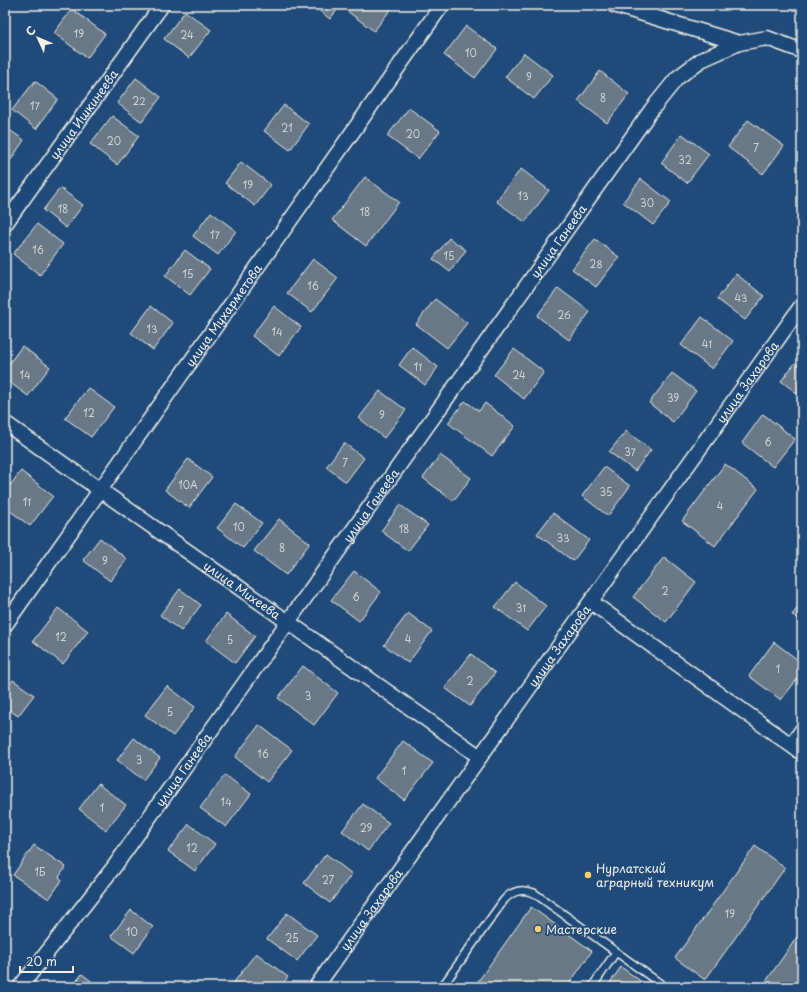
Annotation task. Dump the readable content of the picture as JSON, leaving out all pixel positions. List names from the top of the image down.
{
  "streets": {
    "street": [
      "улица Ишкинеева",
      "улица Ганеева",
      "улица Мухарметова",
      "улица Захарова",
      "улица Михеева"
    ]
  },
  "crossings": [
    ["улица Ганеева", "улица Михеева"],
    ["улица Мухарметова", "улица Михеева"],
    ["улица Захарова", "улица Михеева"]
  ],
  "places": ["Нурлатский аграрный техникум", "Мастерские"],
  "house_numbers": [
    "19",
    "24",
    "10",
    "9",
    "8",
    "22",
    "17",
    "21",
    "20",
    "20",
    "7",
    "32",
    "19",
    "13",
    "30",
    "18",
    "18",
    "17",
    "16",
    "15",
    "28",
    "15",
    "16",
    "43",
    "26",
    "13",
    "14",
    "41",
    "11",
    "14",
    "24",
    "39",
    "12",
    "9",
    "6",
    "37",
    "7",
    "10А",
    "35",
    "11",
    "4",
    "10",
    "18",
    "33",
    "8",
    "9",
    "2",
    "6",
    "31",
    "7",
    "12",
    "4",
    "5",
    "1",
    "2",
    "3",
    "5",
    "16",
    "3",
    "1",
    "14",
    "1",
    "29",
    "12",
    "1Б",
    "27",
    "19",
    "10",
    "25"
  ],
  "scale_bar": "20 m",
  "north": "top left"
}
